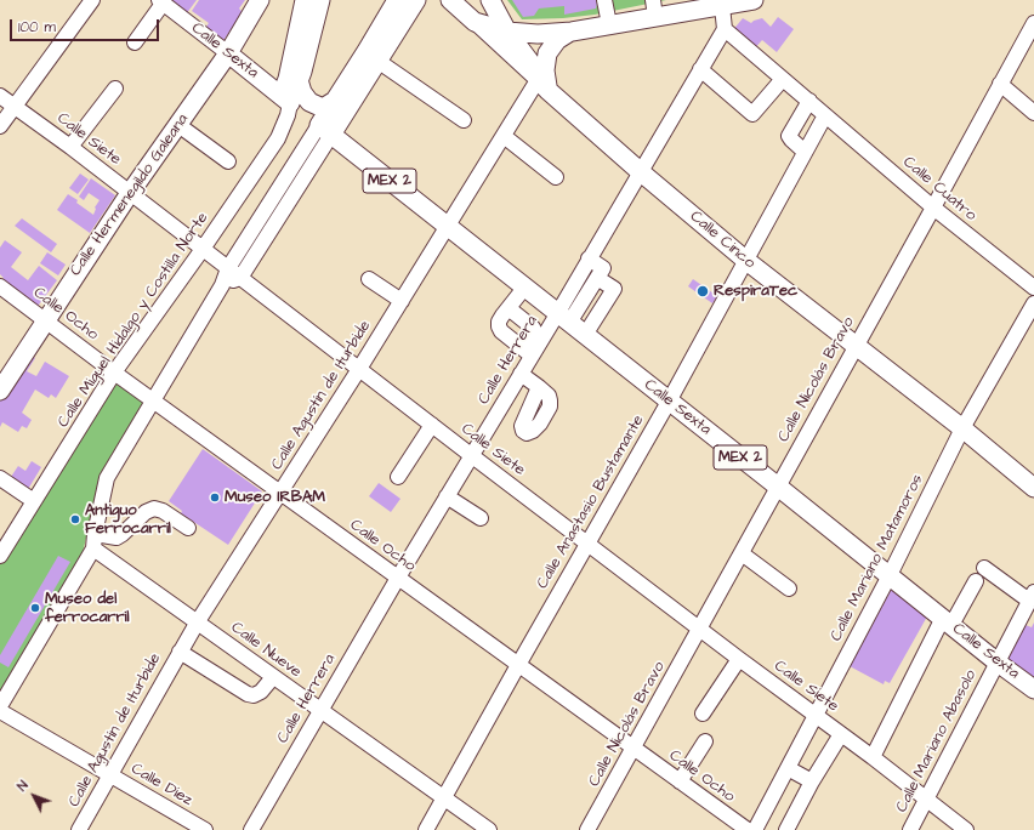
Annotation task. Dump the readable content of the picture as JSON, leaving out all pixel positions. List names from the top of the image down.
{
  "streets": {
    "main road": [
      "Calle Sexta",
      "MEX 2",
      "Calle Hermenegildo Galeana",
      "Calle Cinco"
    ],
    "street": [
      "Calle Siete",
      "Calle Cuatro",
      "Calle Ocho",
      "Calle Miguel Hidalgo y Costilla Norte",
      "Calle Herrera",
      "Calle Nicolás Bravo",
      "Calle Agustín de Iturbide",
      "Calle Anastasio Bustamante",
      "Calle Mariano Matamoros",
      "Calle Nueve",
      "Calle Mariano Abasolo",
      "Calle Diez"
    ]
  },
  "crossings": [
    ["Calle Sexta", "Calle Hermenegildo Galeana"],
    ["Calle Sexta", "Calle Miguel Hidalgo y Costilla Norte"],
    ["Calle Sexta", "Calle Herrera"],
    ["Calle Sexta", "Calle Nicolás Bravo"],
    ["Calle Sexta", "Calle Agustín de Iturbide"],
    ["Calle Sexta", "Calle Anastasio Bustamante"],
    ["Calle Sexta", "Calle Mariano Matamoros"],
    ["Calle Sexta", "Calle Mariano Abasolo"],
    ["Calle Siete", "Calle Hermenegildo Galeana"],
    ["Calle Siete", "Calle Miguel Hidalgo y Costilla Norte"],
    ["Calle Siete", "Calle Herrera"],
    ["Calle Siete", "Calle Nicolás Bravo"],
    ["Calle Siete", "Calle Agustín de Iturbide"],
    ["Calle Siete", "Calle Anastasio Bustamante"],
    ["Calle Siete", "Calle Mariano Matamoros"],
    ["Calle Siete", "Calle Mariano Abasolo"],
    ["Calle Cuatro", "Calle Herrera"],
    ["Calle Cuatro", "Calle Nicolás Bravo"],
    ["Calle Cuatro", "Calle Anastasio Bustamante"],
    ["Calle Hermenegildo Galeana", "Calle Ocho"],
    ["Calle Cinco", "Calle Herrera"],
    ["Calle Cinco", "Calle Nicolás Bravo"],
    ["Calle Cinco", "Calle Agustín de Iturbide"],
    ["Calle Cinco", "Calle Anastasio Bustamante"],
    ["Calle Cinco", "Calle Mariano Matamoros"],
    ["Calle Ocho", "Calle Miguel Hidalgo y Costilla Norte"],
    ["Calle Ocho", "Calle Herrera"],
    ["Calle Ocho", "Calle Nicolás Bravo"],
    ["Calle Ocho", "Calle Agustín de Iturbide"],
    ["Calle Ocho", "Calle Anastasio Bustamante"],
    ["Calle Herrera", "Calle Nueve"],
    ["Calle Agustín de Iturbide", "Calle Nueve"],
    ["Calle Agustín de Iturbide", "Calle Diez"],
    ["Calle Anastasio Bustamante", "Calle Nueve"]
  ],
  "places": [
    "RespiraTec",
    "Museo IRBAM",
    "Antiguo Ferrocarril",
    "Museo del ferrocarril"
  ],
  "scale_bar": "100 m",
  "north": "top left"
}
